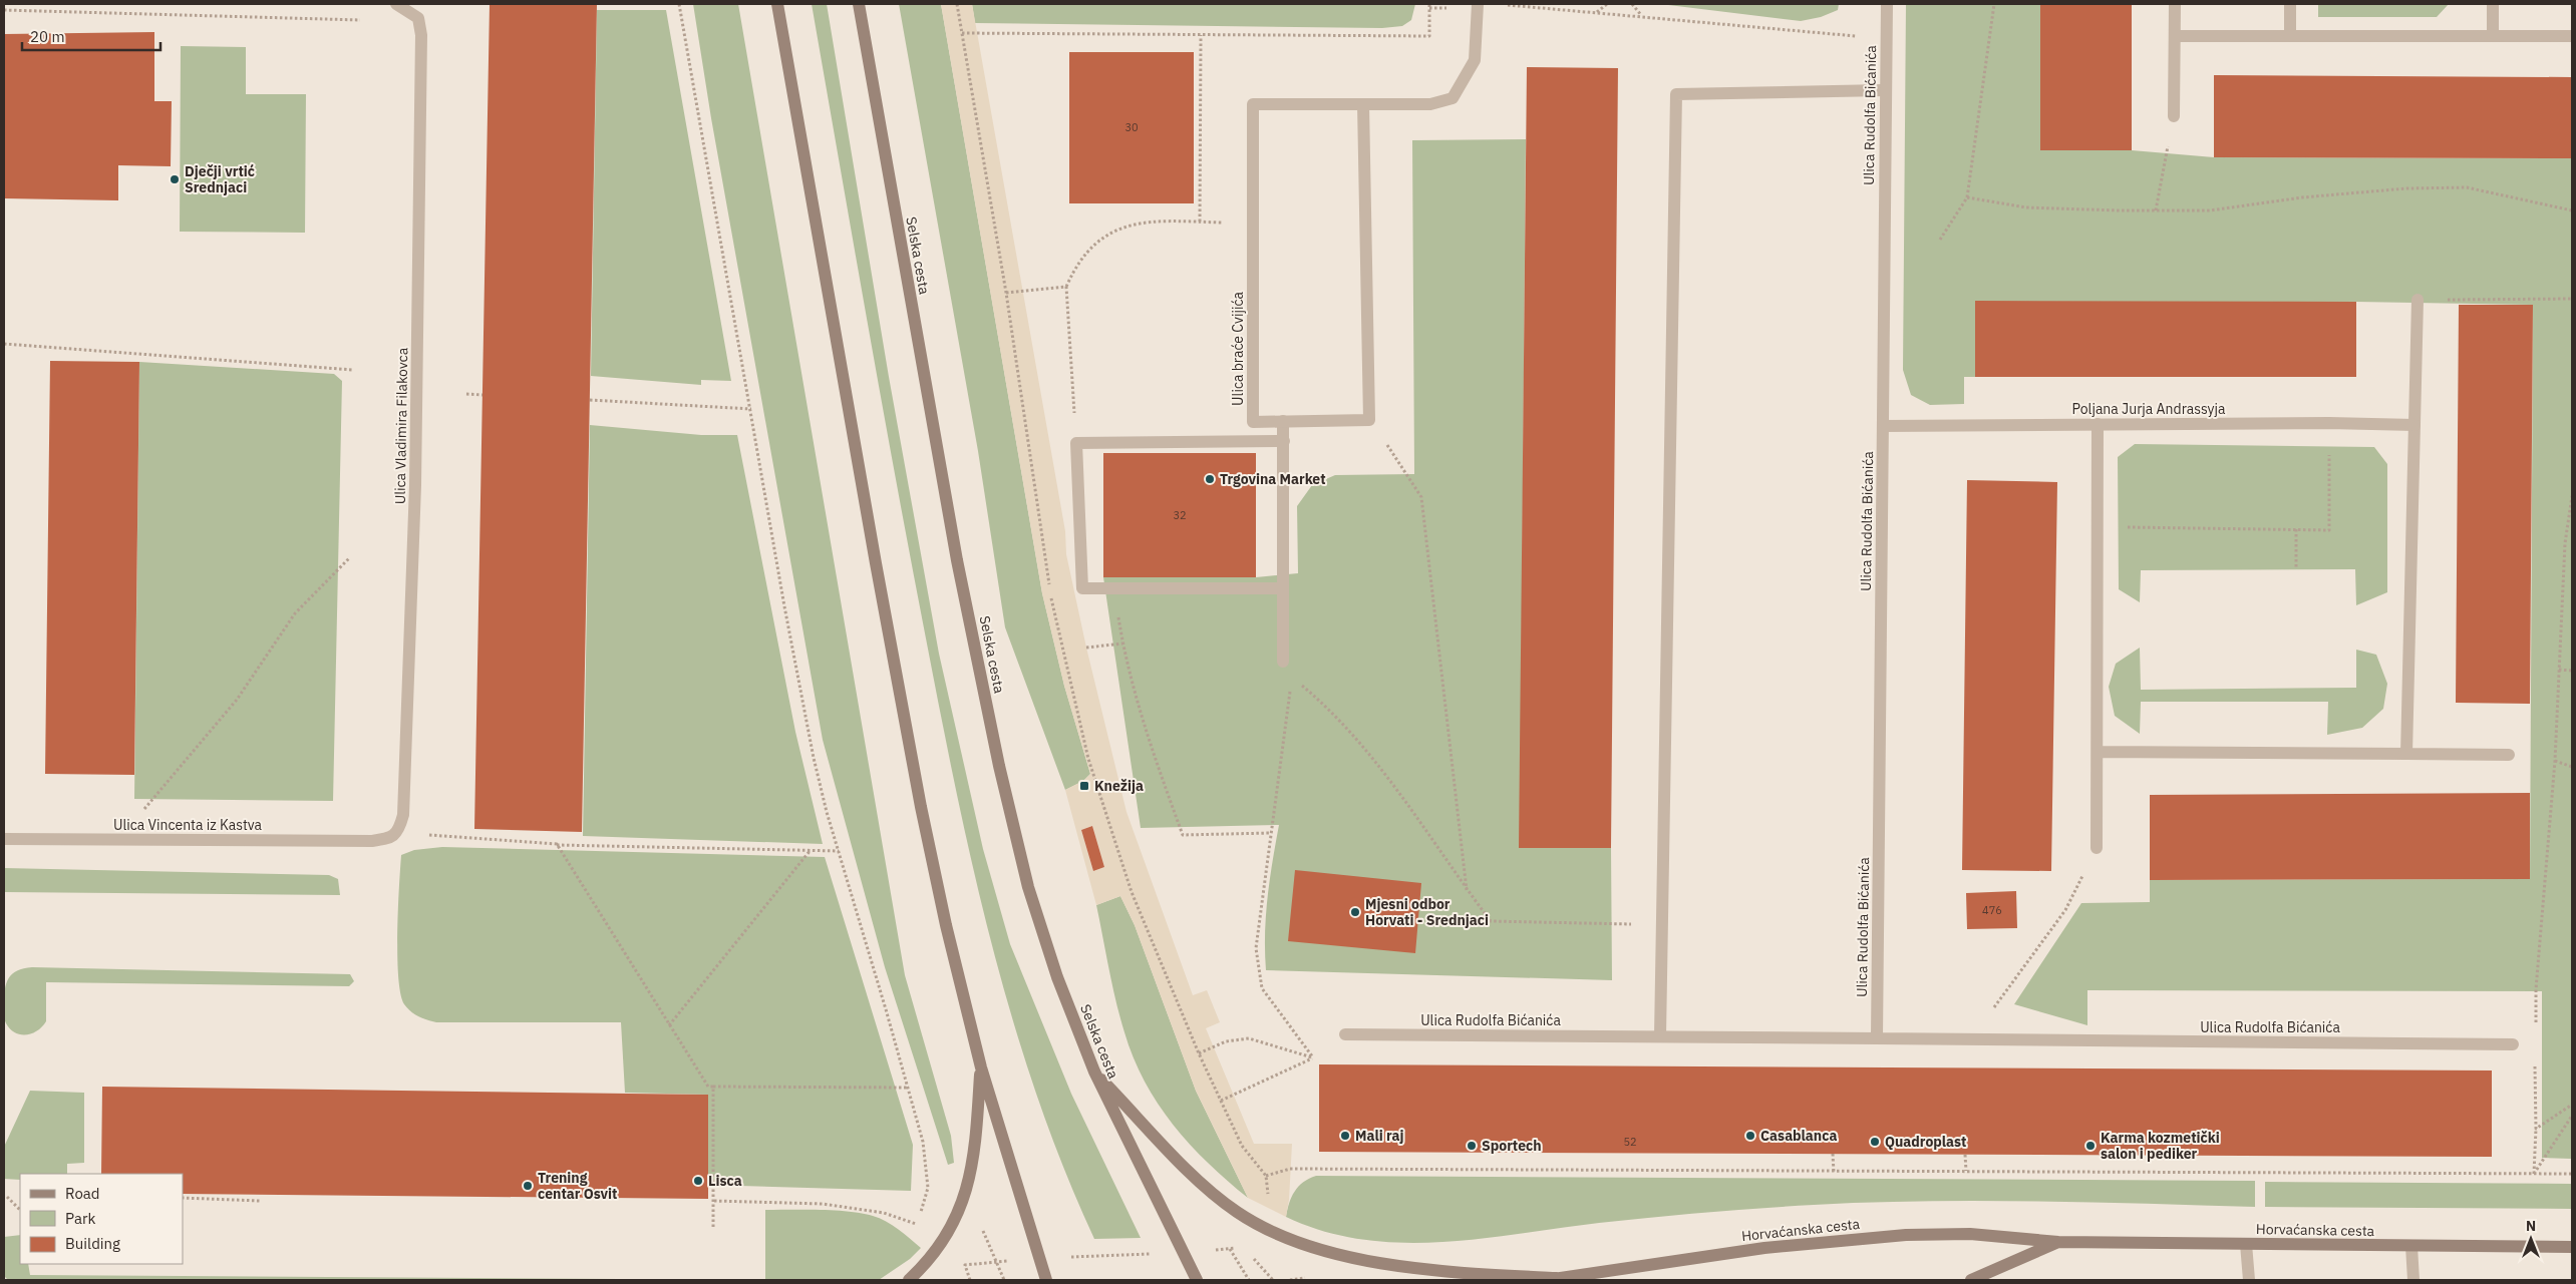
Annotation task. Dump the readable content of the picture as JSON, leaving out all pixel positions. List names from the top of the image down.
{
  "streets": {
    "main road": ["Selska cesta", "Horvaćanska cesta"],
    "street": [
      "Ulica Rudolfa Bićanića",
      "Ulica braće Cvijića",
      "Poljana Jurja Andrassyja",
      "Ulica Vladimira Filakovca",
      "Ulica Vincenta iz Kastva"
    ]
  },
  "crossings": [
    ["Ulica Rudolfa Bićanića", "Poljana Jurja Andrassyja"],
    ["Ulica Vladimira Filakovca", "Ulica Vincenta iz Kastva"]
  ],
  "places": {
    "other": [
      "Dječji vrtić Srednjaci",
      "Trgovina Market",
      "Mjesni odbor Horvati - Srednjaci",
      "Mali raj",
      "Casablanca",
      "Quadroplast",
      "Sportech",
      "Karma kozmetički salon i pediker",
      "Lisca",
      "Trening centar Osvit"
    ],
    "transit": ["Knežija"]
  },
  "house_numbers": [
    "30",
    "32",
    "476",
    "52"
  ],
  "legend": ["Road", "Park", "Building"],
  "scale_bar": "20 m",
  "north": "top"
}
